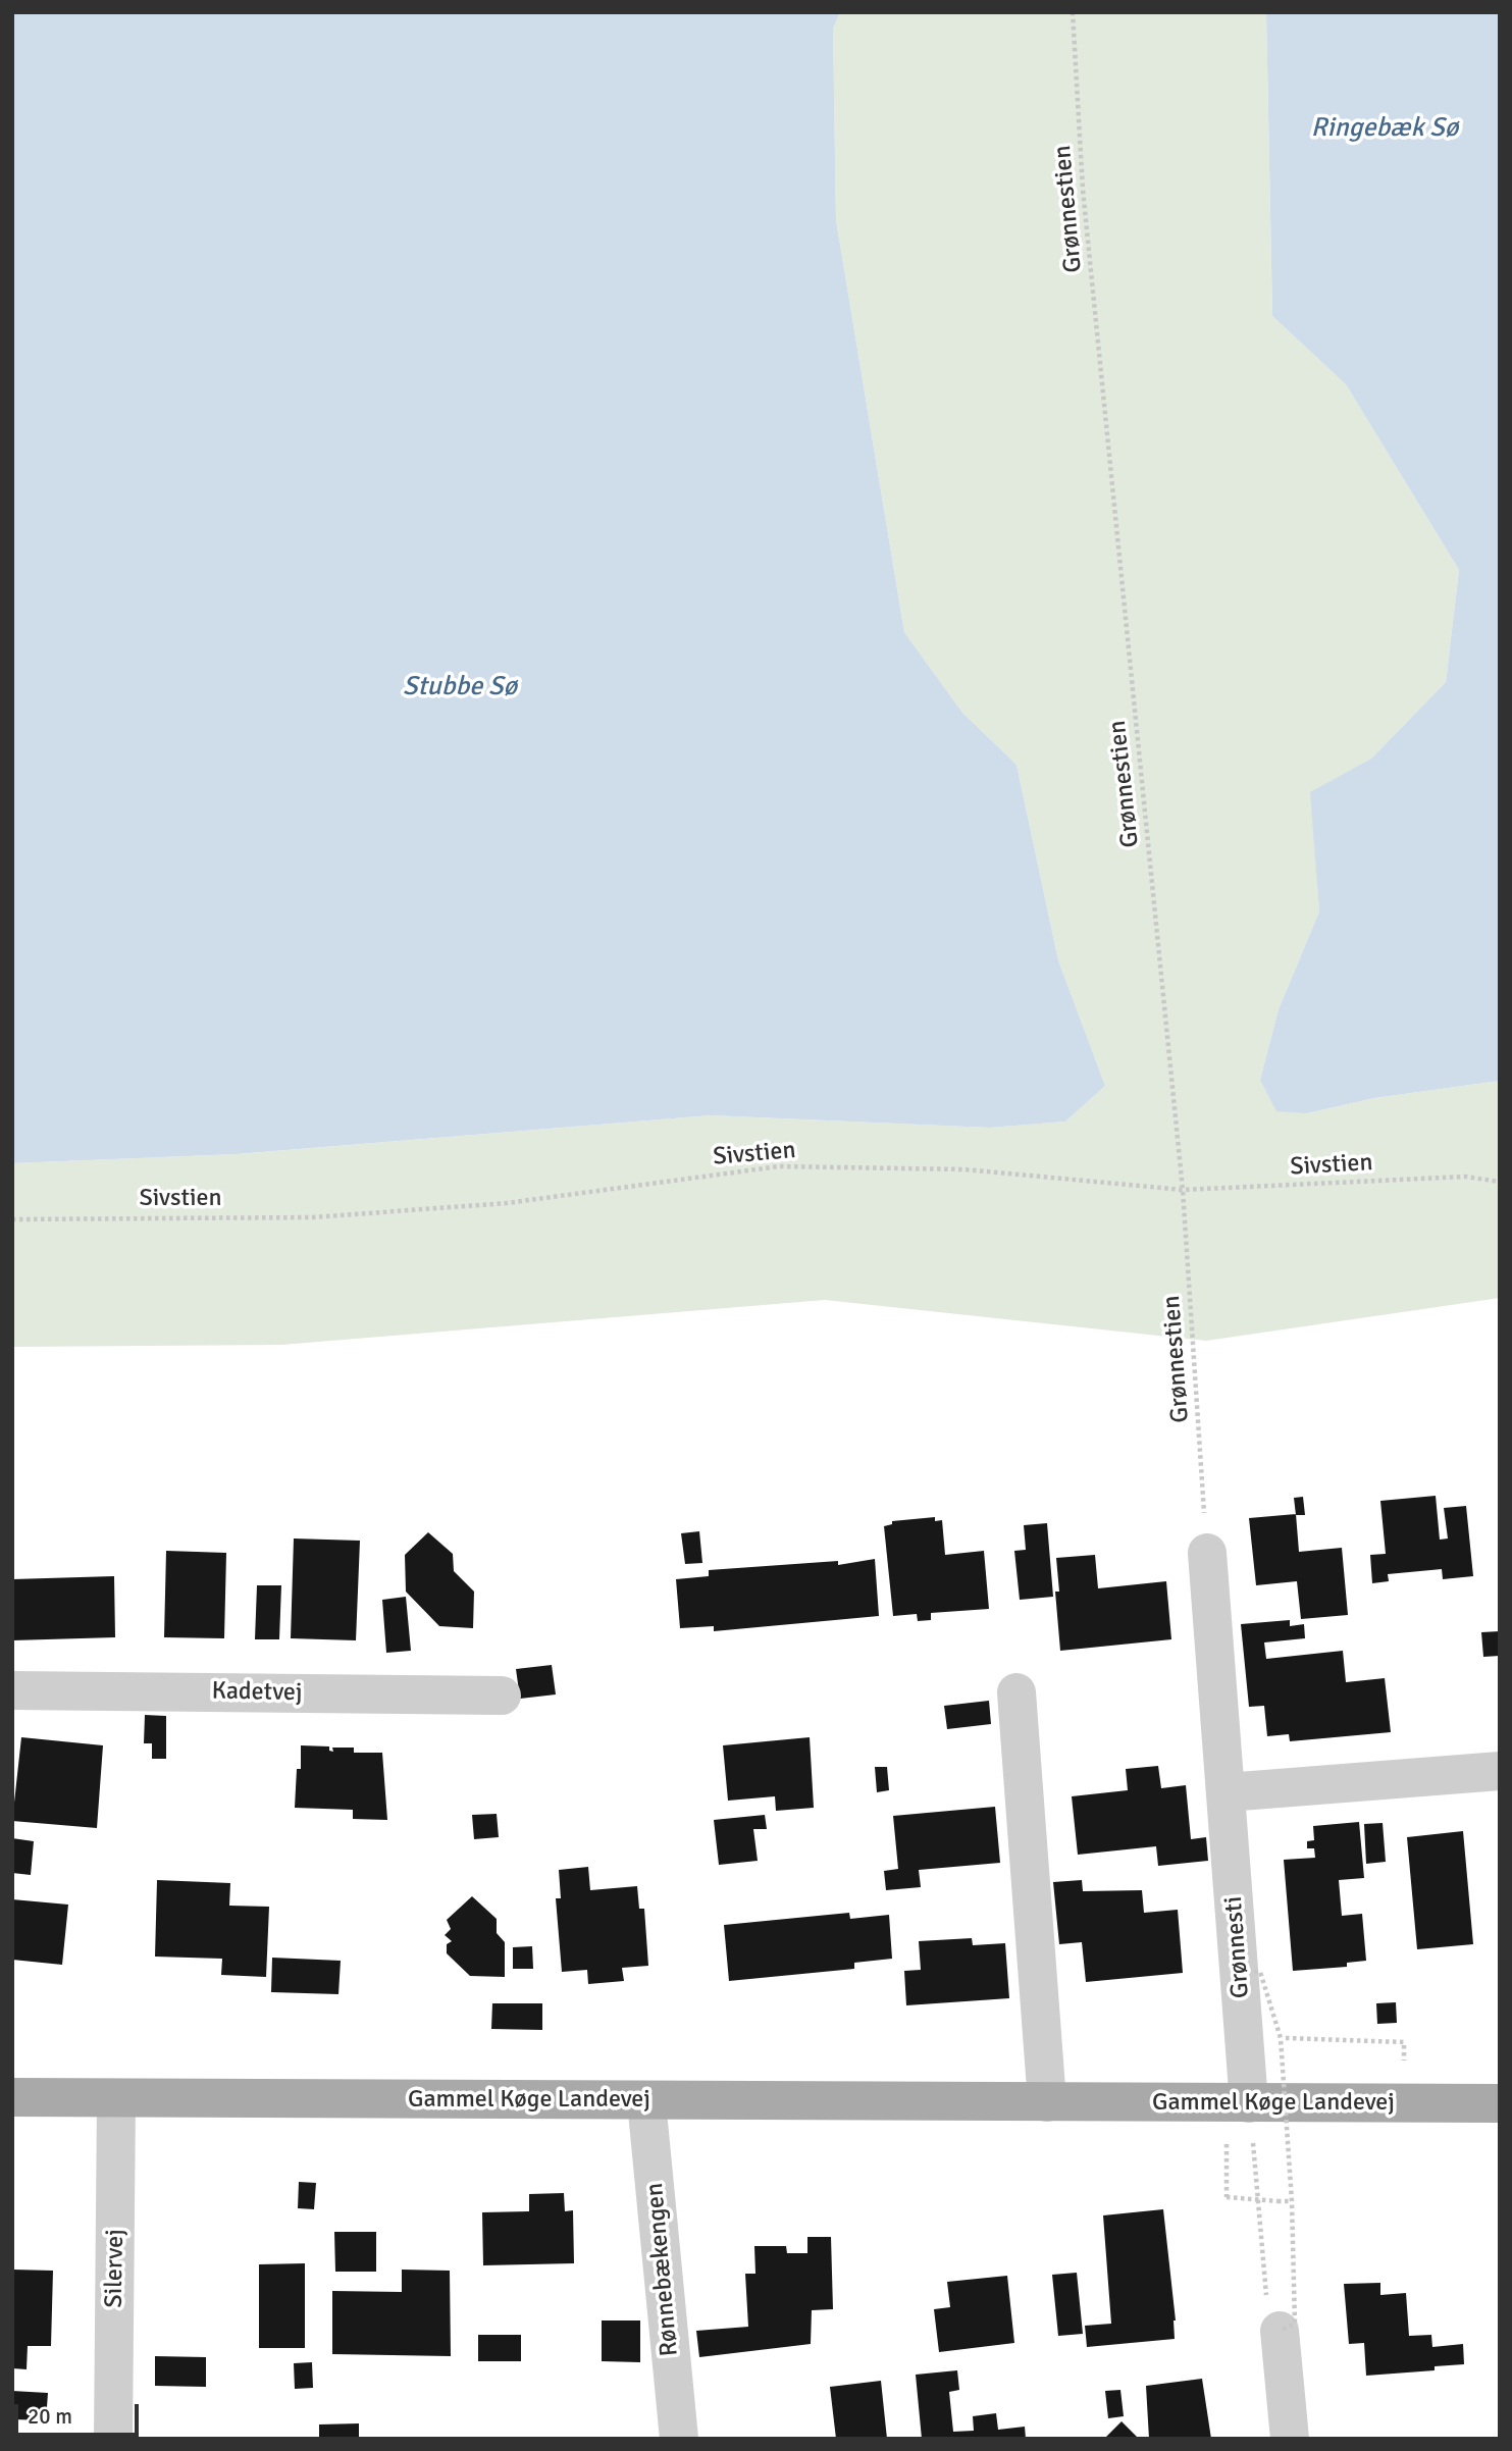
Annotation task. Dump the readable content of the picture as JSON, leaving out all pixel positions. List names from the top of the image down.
{
  "streets": {
    "main road": ["Gammel Køge Landevej"],
    "street": [
      "Kadetvej",
      "Grønnesti",
      "Silervej",
      "Rønnebækengen"
    ],
    "path": ["Grønnestien", "Sivstien"]
  },
  "crossings": [
    ["Grønnestien", "Sivstien"],
    ["Grønnestien", "Grønnesti"],
    ["Grønnesti", "Gammel Køge Landevej"],
    ["Gammel Køge Landevej", "Silervej"],
    ["Gammel Køge Landevej", "Rønnebækengen"]
  ],
  "water": ["Ringebæk Sø", "Stubbe Sø"],
  "scale_bar": "20 m"
}
